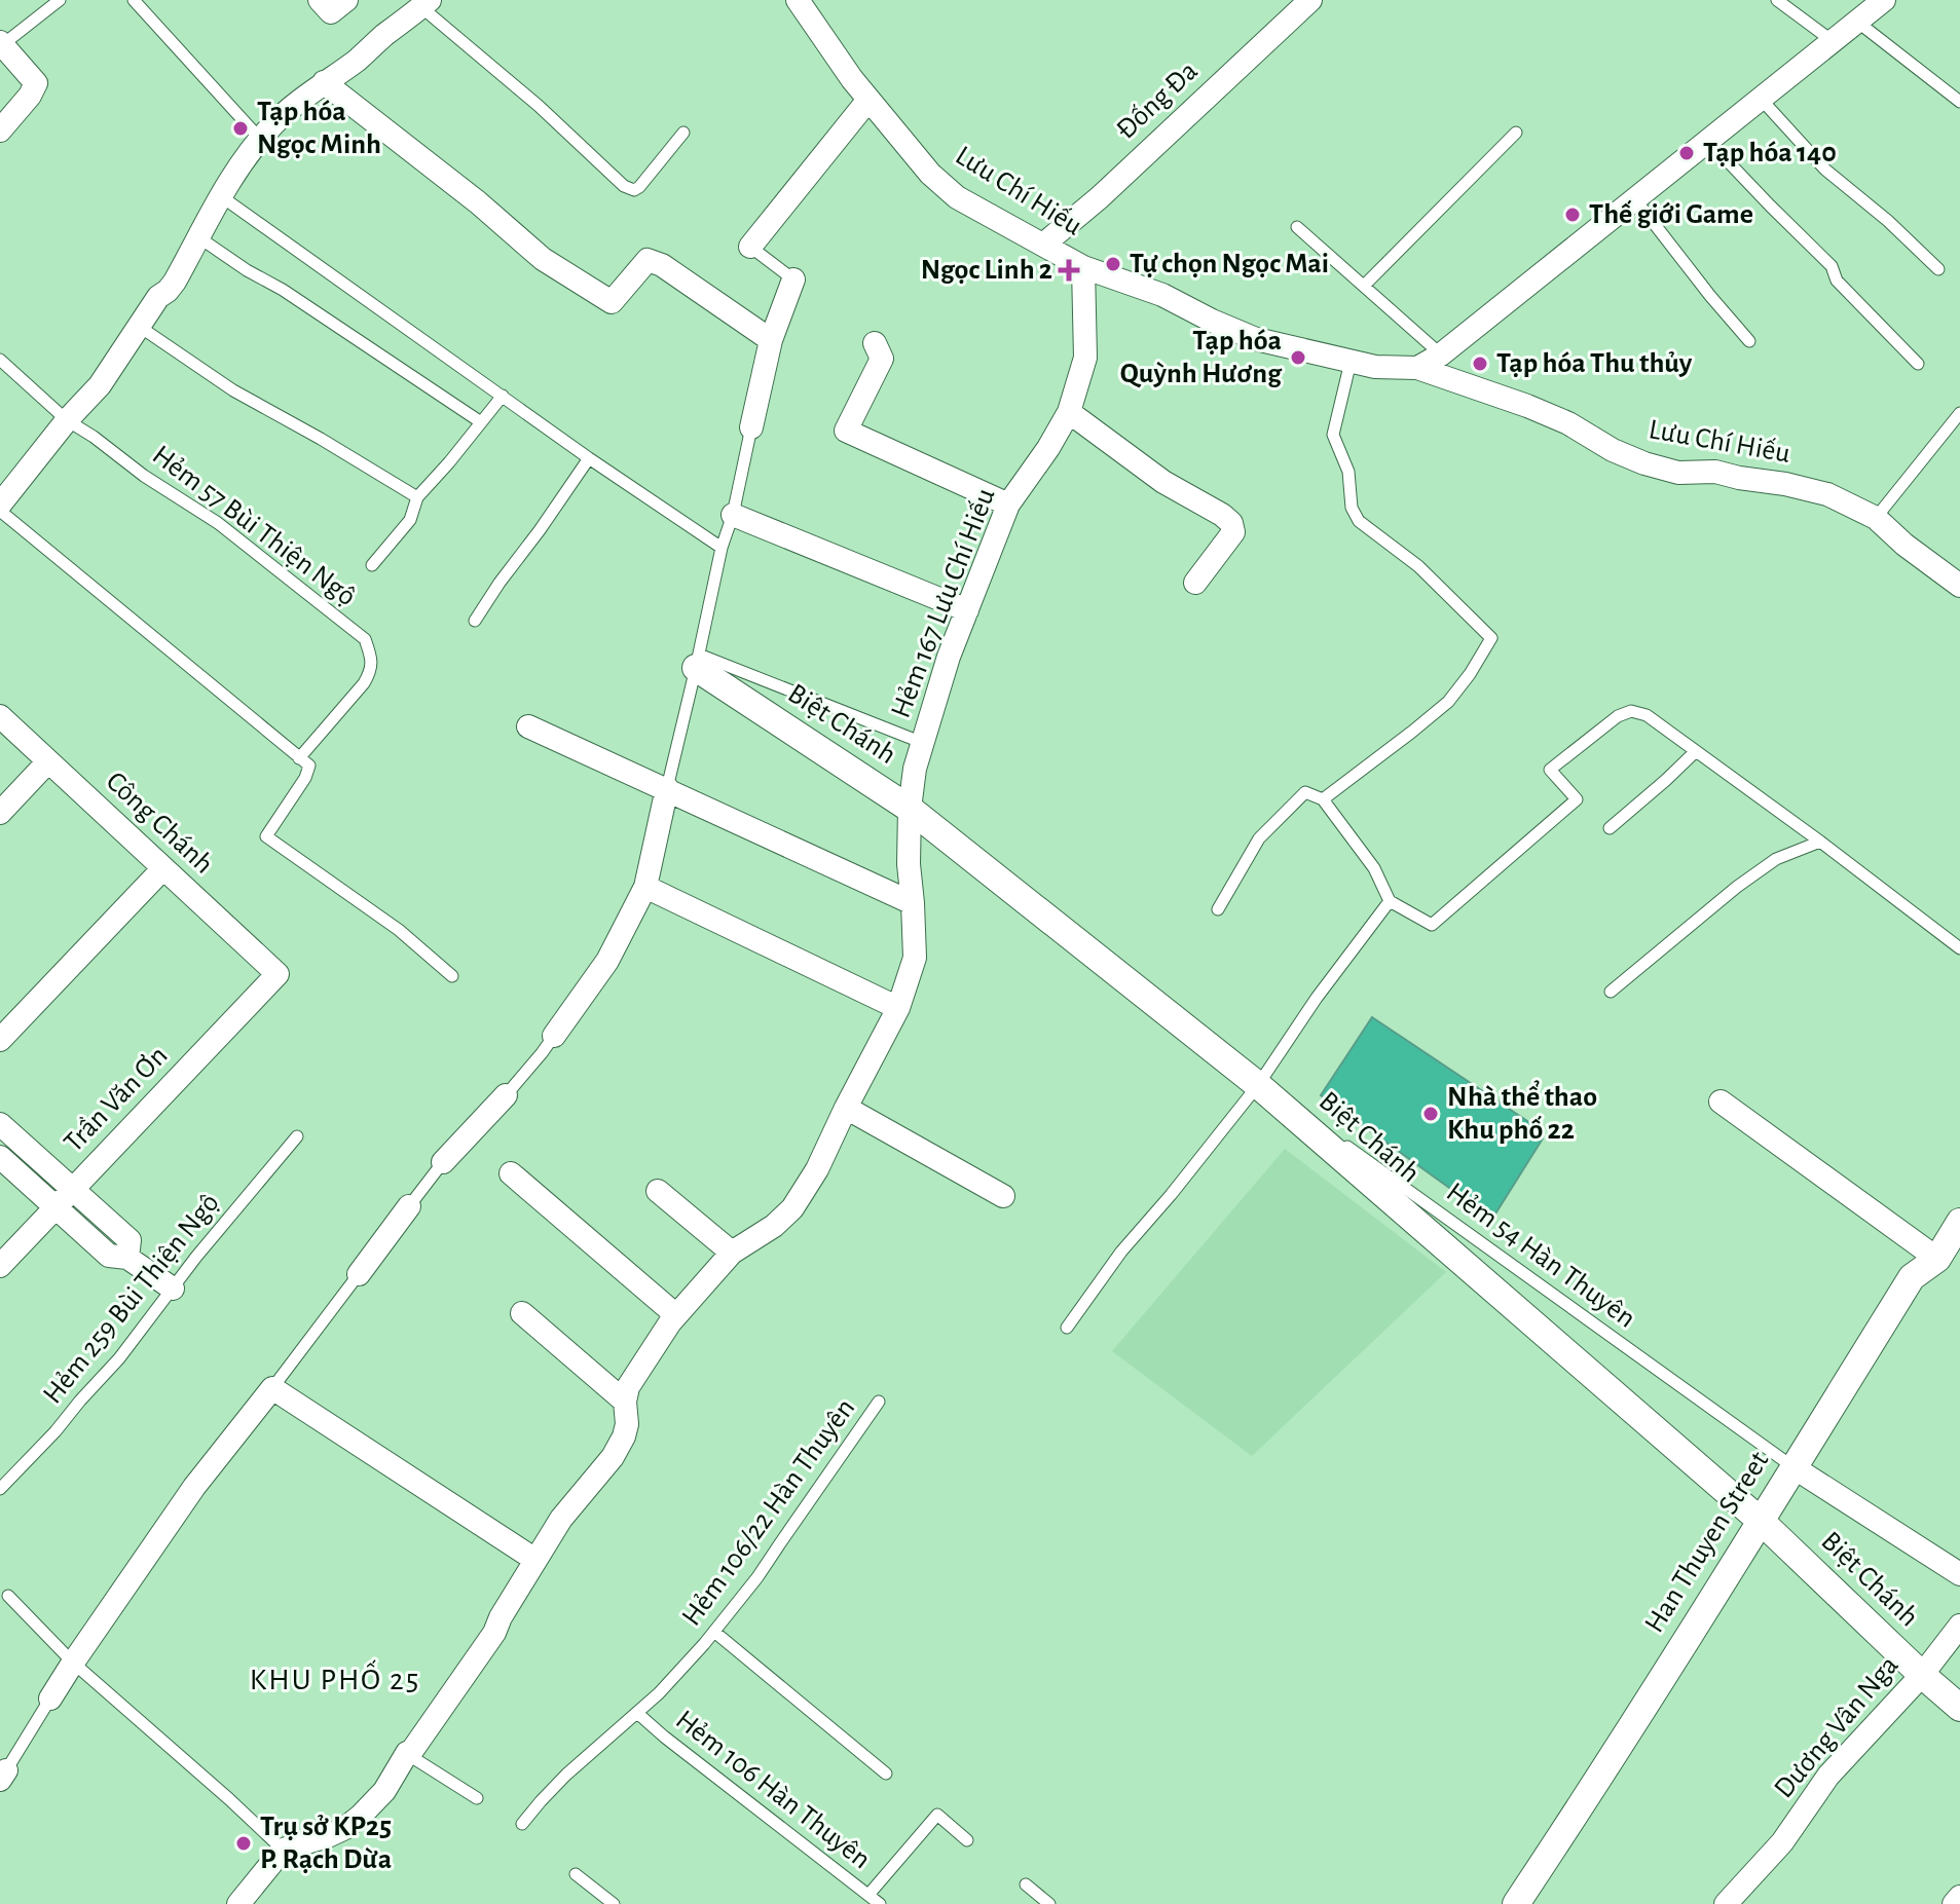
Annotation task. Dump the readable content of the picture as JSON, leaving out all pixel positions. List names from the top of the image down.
{
  "streets": {
    "street": [
      "Đống Đa",
      "Lưu Chí Hiếu",
      "Hẻm 167 Lưu Chí Hiếu",
      "Biệt Chánh",
      "Công Chánh",
      "Trần Văn Ơn",
      "Han Thuyen Street",
      "Dương Vân Nga"
    ],
    "lane": [
      "Hẻm 57 Bùi Thiện Ngộ",
      "Hẻm 54 Hàn Thuyên",
      "Hẻm 259 Bùi Thiện Ngộ",
      "Hẻm 106/22 Hàn Thuyên",
      "Hẻm 106 Hàn Thuyên"
    ]
  },
  "crossings": [
    ["Đống Đa", "Lưu Chí Hiếu"],
    ["Lưu Chí Hiếu", "Hẻm 167 Lưu Chí Hiếu"],
    ["Hẻm 167 Lưu Chí Hiếu", "Biệt Chánh"],
    ["Biệt Chánh", "Hẻm 54 Hàn Thuyên"],
    ["Biệt Chánh", "Han Thuyen Street"],
    ["Biệt Chánh", "Dương Vân Nga"],
    ["Công Chánh", "Trần Văn Ơn"],
    ["Hẻm 54 Hàn Thuyên", "Han Thuyen Street"],
    ["Hẻm 106/22 Hàn Thuyên", "Hẻm 106 Hàn Thuyên"]
  ],
  "districts": ["KHU PHỐ 25"],
  "places": {
    "other": [
      "Tạp hóa Ngọc Minh",
      "Tạp hóa 140",
      "Thế giới Game",
      "Tự chọn Ngọc Mai",
      "Tạp hóa Quỳnh Hương",
      "Tạp hóa Thu thủy",
      "Nhà thể thao Khu phố 22",
      "Trụ sở KP25 P. Rạch Dừa"
    ],
    "health": ["Ngọc Linh 2"]
  }
}
